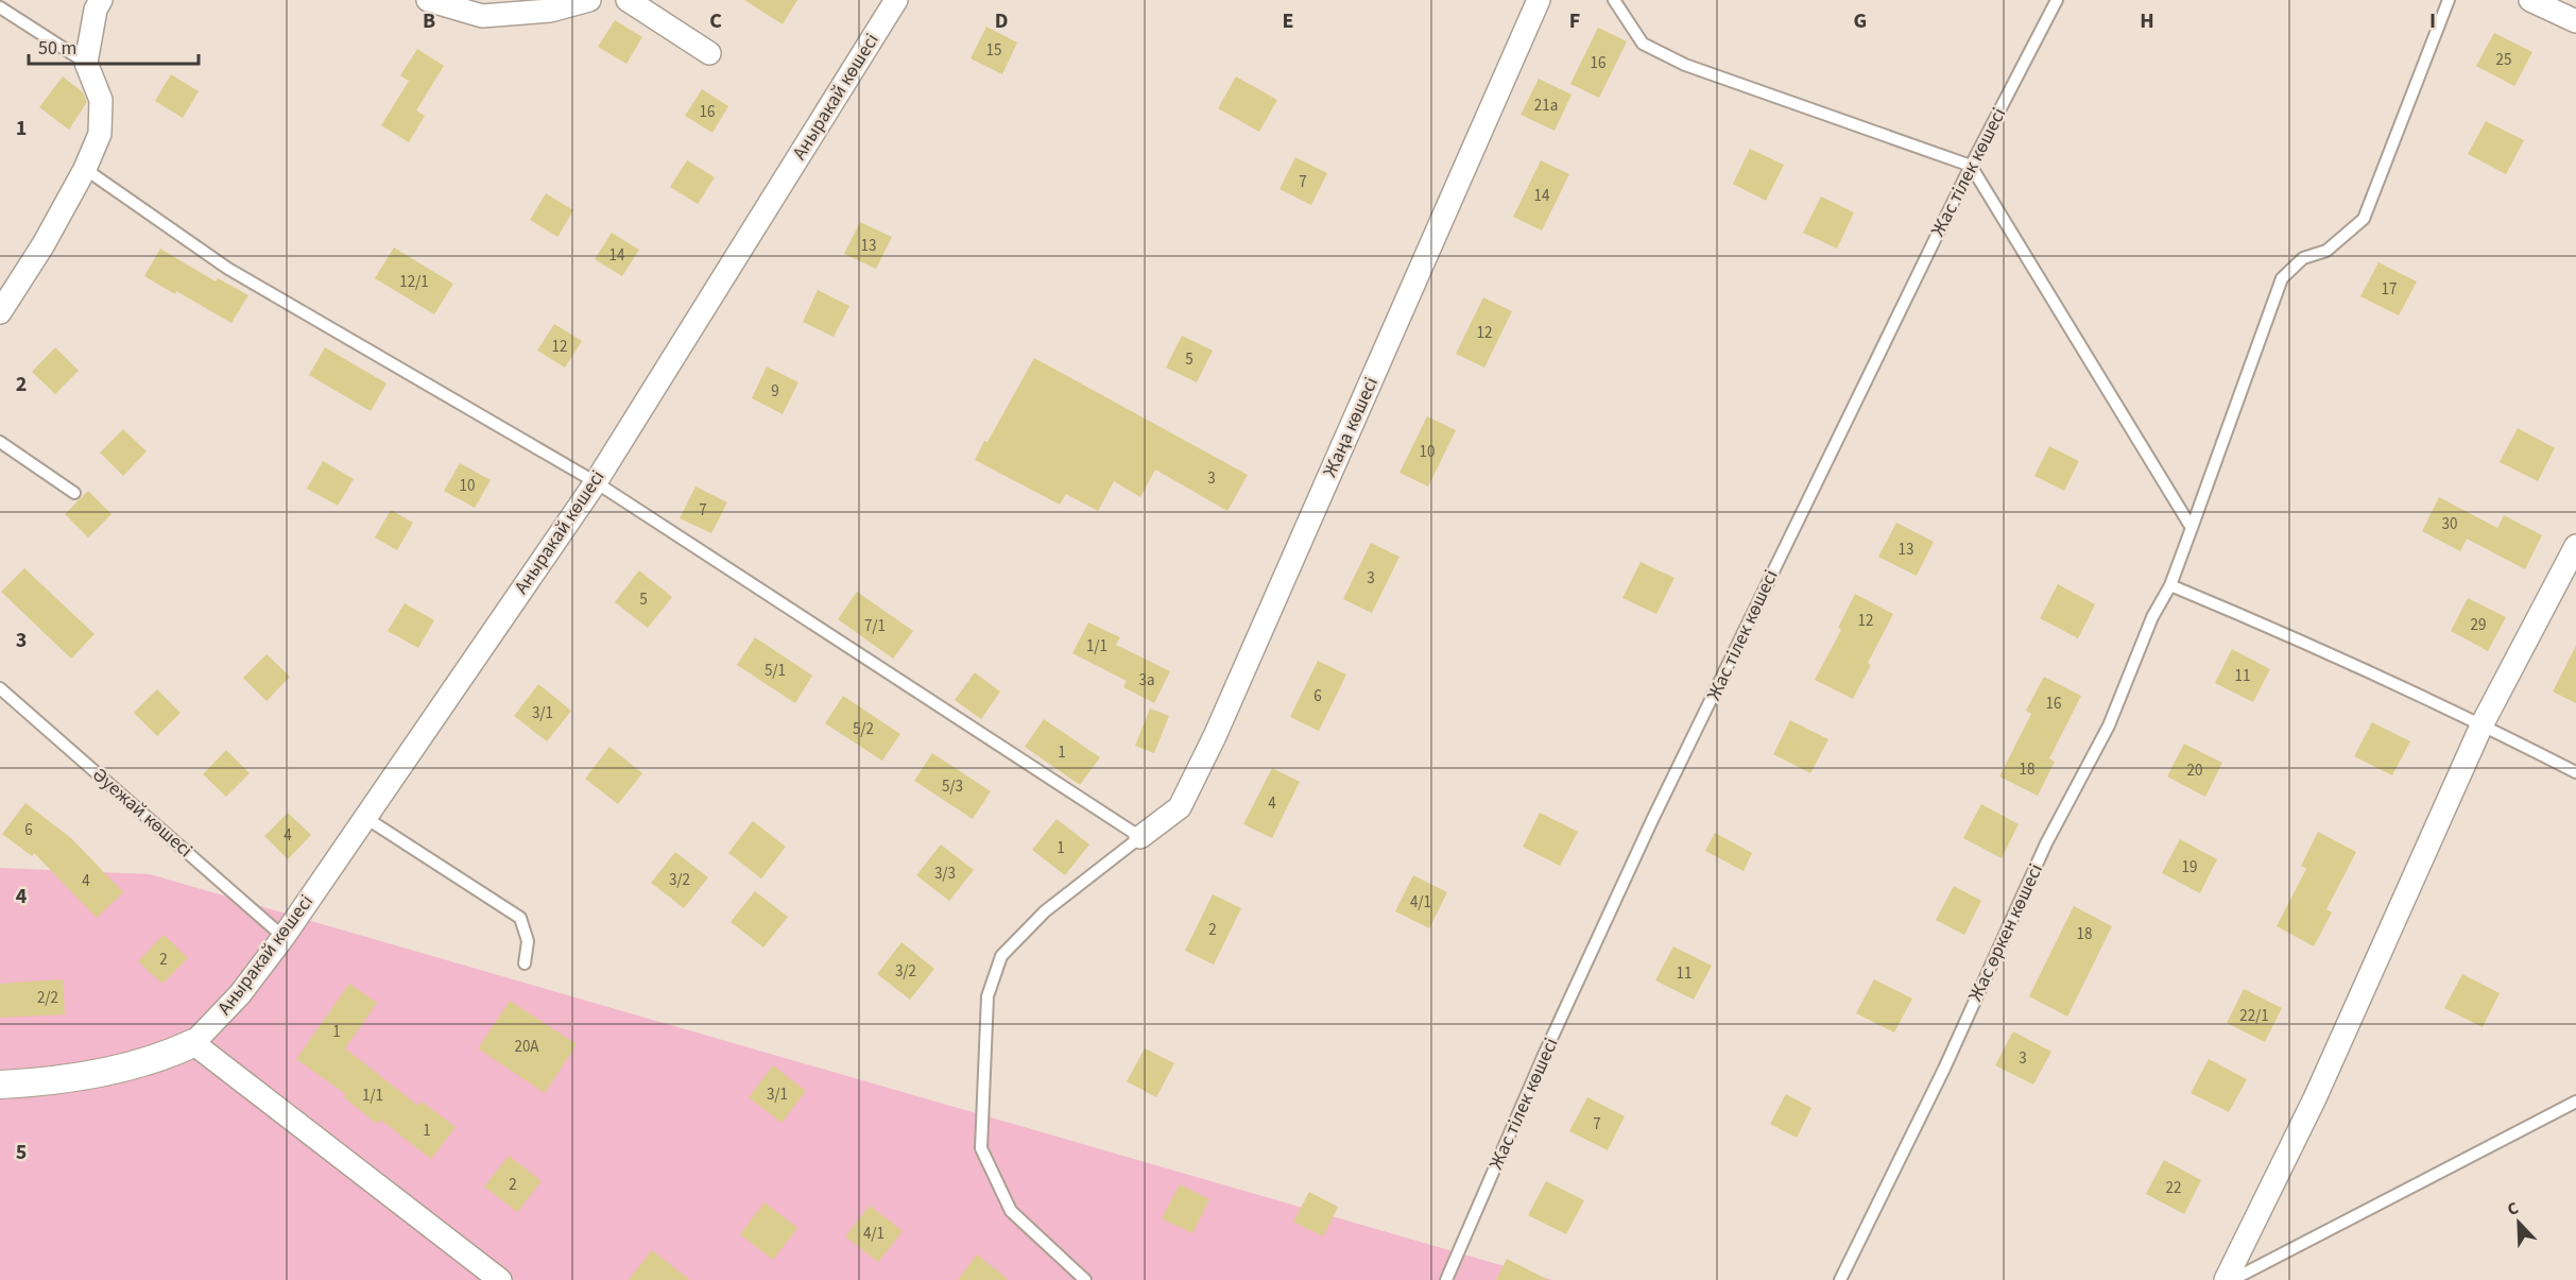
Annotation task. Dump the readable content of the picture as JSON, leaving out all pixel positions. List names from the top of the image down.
{
  "streets": {
    "street": ["Аныракай көшесі", "Жаңа көшесі"],
    "lane": ["Жас тілек көшесі", "Әуежай көшесі", "Жас өркен көшесі"]
  },
  "crossings": [
    ["Аныракай көшесі", "Әуежай көшесі"]
  ],
  "house_numbers": [
    "15",
    "25",
    "16",
    "21а",
    "16",
    "7",
    "14",
    "13",
    "14",
    "12/1",
    "17",
    "12",
    "12",
    "5",
    "9",
    "10",
    "3",
    "10",
    "7",
    "30",
    "13",
    "3",
    "5",
    "12",
    "29",
    "7/1",
    "1/1",
    "5/1",
    "11",
    "3а",
    "6",
    "16",
    "3/1",
    "5/2",
    "1",
    "18",
    "20",
    "5/3",
    "4",
    "6",
    "4",
    "1",
    "19",
    "3/3",
    "3/2",
    "4",
    "4/1",
    "2",
    "18",
    "2",
    "3/2",
    "11",
    "2/2",
    "22/1",
    "1",
    "20А",
    "3",
    "3/1",
    "1/1",
    "7",
    "1",
    "2",
    "22",
    "4/1"
  ],
  "scale_bar": "50 m",
  "north": "top left",
  "grid": {
    "columns": [
      "B",
      "C",
      "D",
      "E",
      "F",
      "G",
      "H",
      "I"
    ],
    "rows": [
      "1",
      "2",
      "3",
      "4",
      "5"
    ]
  }
}
